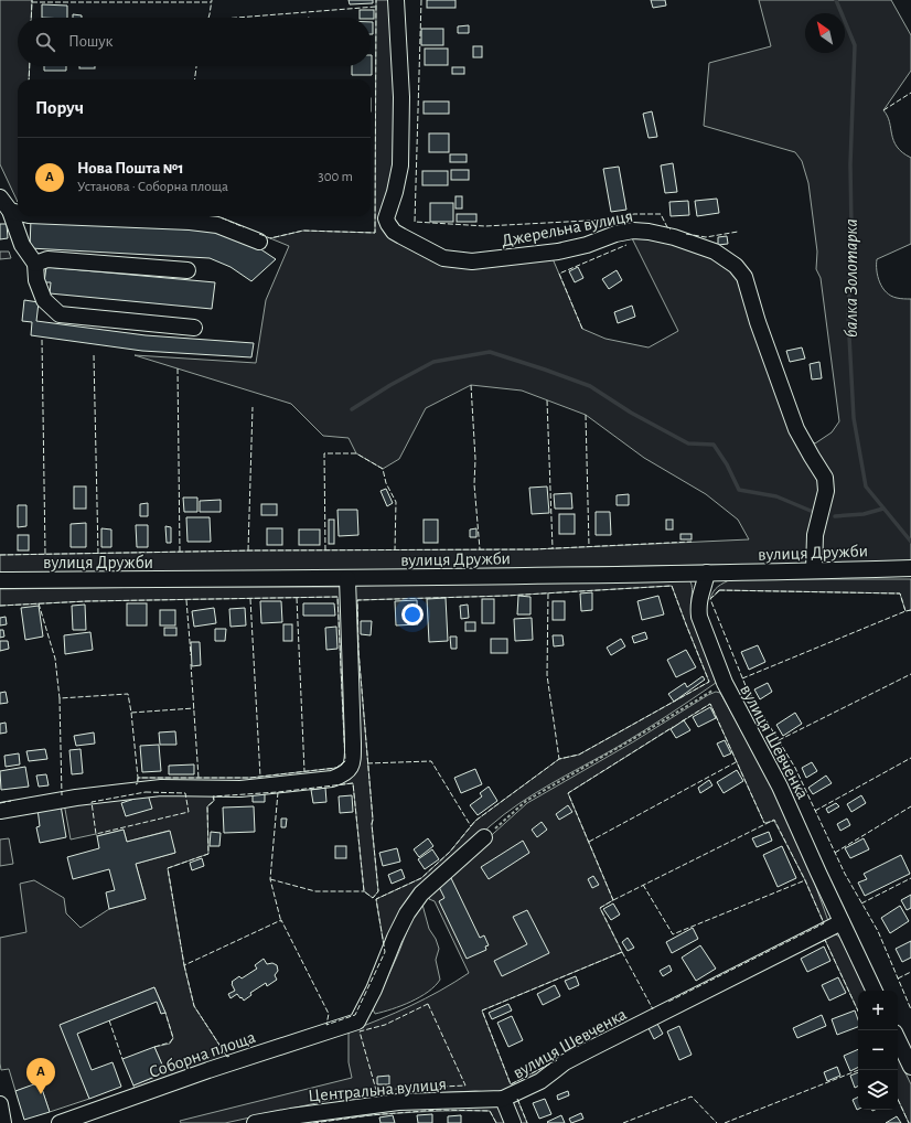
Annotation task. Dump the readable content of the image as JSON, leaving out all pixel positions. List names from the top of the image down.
{
  "streets": {
    "street": [
      "Джерельна вулиця",
      "вулиця Дружби",
      "вулиця Шевченка",
      "Соборна площа",
      "Центральна вулиця"
    ]
  },
  "crossings": [
    ["Джерельна вулиця", "вулиця Дружби"],
    ["вулиця Дружби", "вулиця Шевченка"],
    ["вулиця Шевченка", "Центральна вулиця"]
  ],
  "water": ["балка Золотарка"],
  "north": "top left",
  "page": {
    "search": "Пошук",
    "heading": "Поруч",
    "list": [
      {
        "mark": "A",
        "name": "Нова Пошта №1",
        "note": "Установа · Соборна площа",
        "value": "300 m"
      }
    ],
    "map_buttons": ["+", "−"],
    "pins": "A"
  }
}
